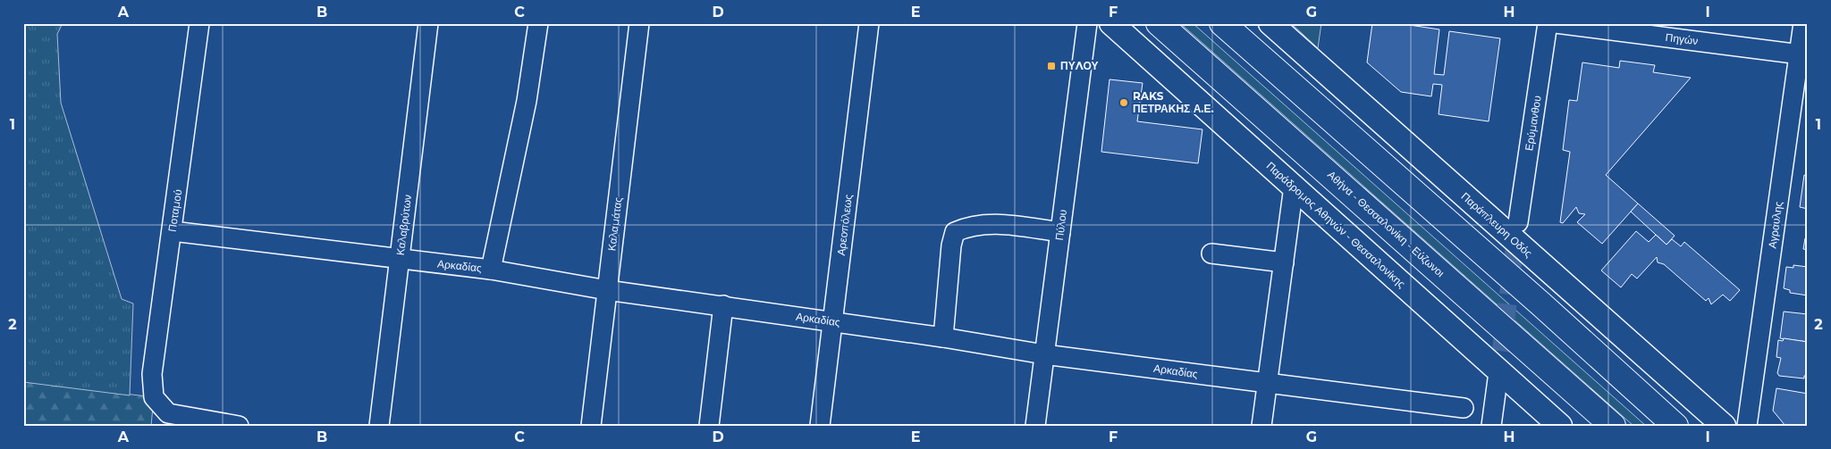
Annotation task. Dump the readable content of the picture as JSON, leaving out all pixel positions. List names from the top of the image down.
{
  "streets": {
    "highway": ["Αθήνα - Θεσσαλονίκη - Εύζωνοι"],
    "main road": ["Παράδρομος Αθηνών - Θεσσαλονίκης", "Παράπλευρη Οδός"],
    "street": [
      "Πηγών",
      "Ερύμανθου",
      "Ποταμού",
      "Καλαμάτας",
      "Καλαβρύτων",
      "Αρεοπόλεως",
      "Πύλου",
      "Αγραυλης",
      "Αρκαδίας"
    ]
  },
  "crossings": [
    ["Πηγών", "Αγραυλης"],
    ["Ποταμού", "Αρκαδίας"],
    ["Καλαμάτας", "Αρκαδίας"],
    ["Καλαβρύτων", "Αρκαδίας"],
    ["Αρεοπόλεως", "Αρκαδίας"],
    ["Πύλου", "Αρκαδίας"]
  ],
  "places": {
    "transit": ["ΠΥΛΟΥ"],
    "other": ["RAKS ΠΕΤΡΑΚΗΣ Α.Ε."]
  },
  "grid": {
    "columns": [
      "A",
      "B",
      "C",
      "D",
      "E",
      "F",
      "G",
      "H",
      "I"
    ],
    "rows": ["1", "2"]
  }
}
